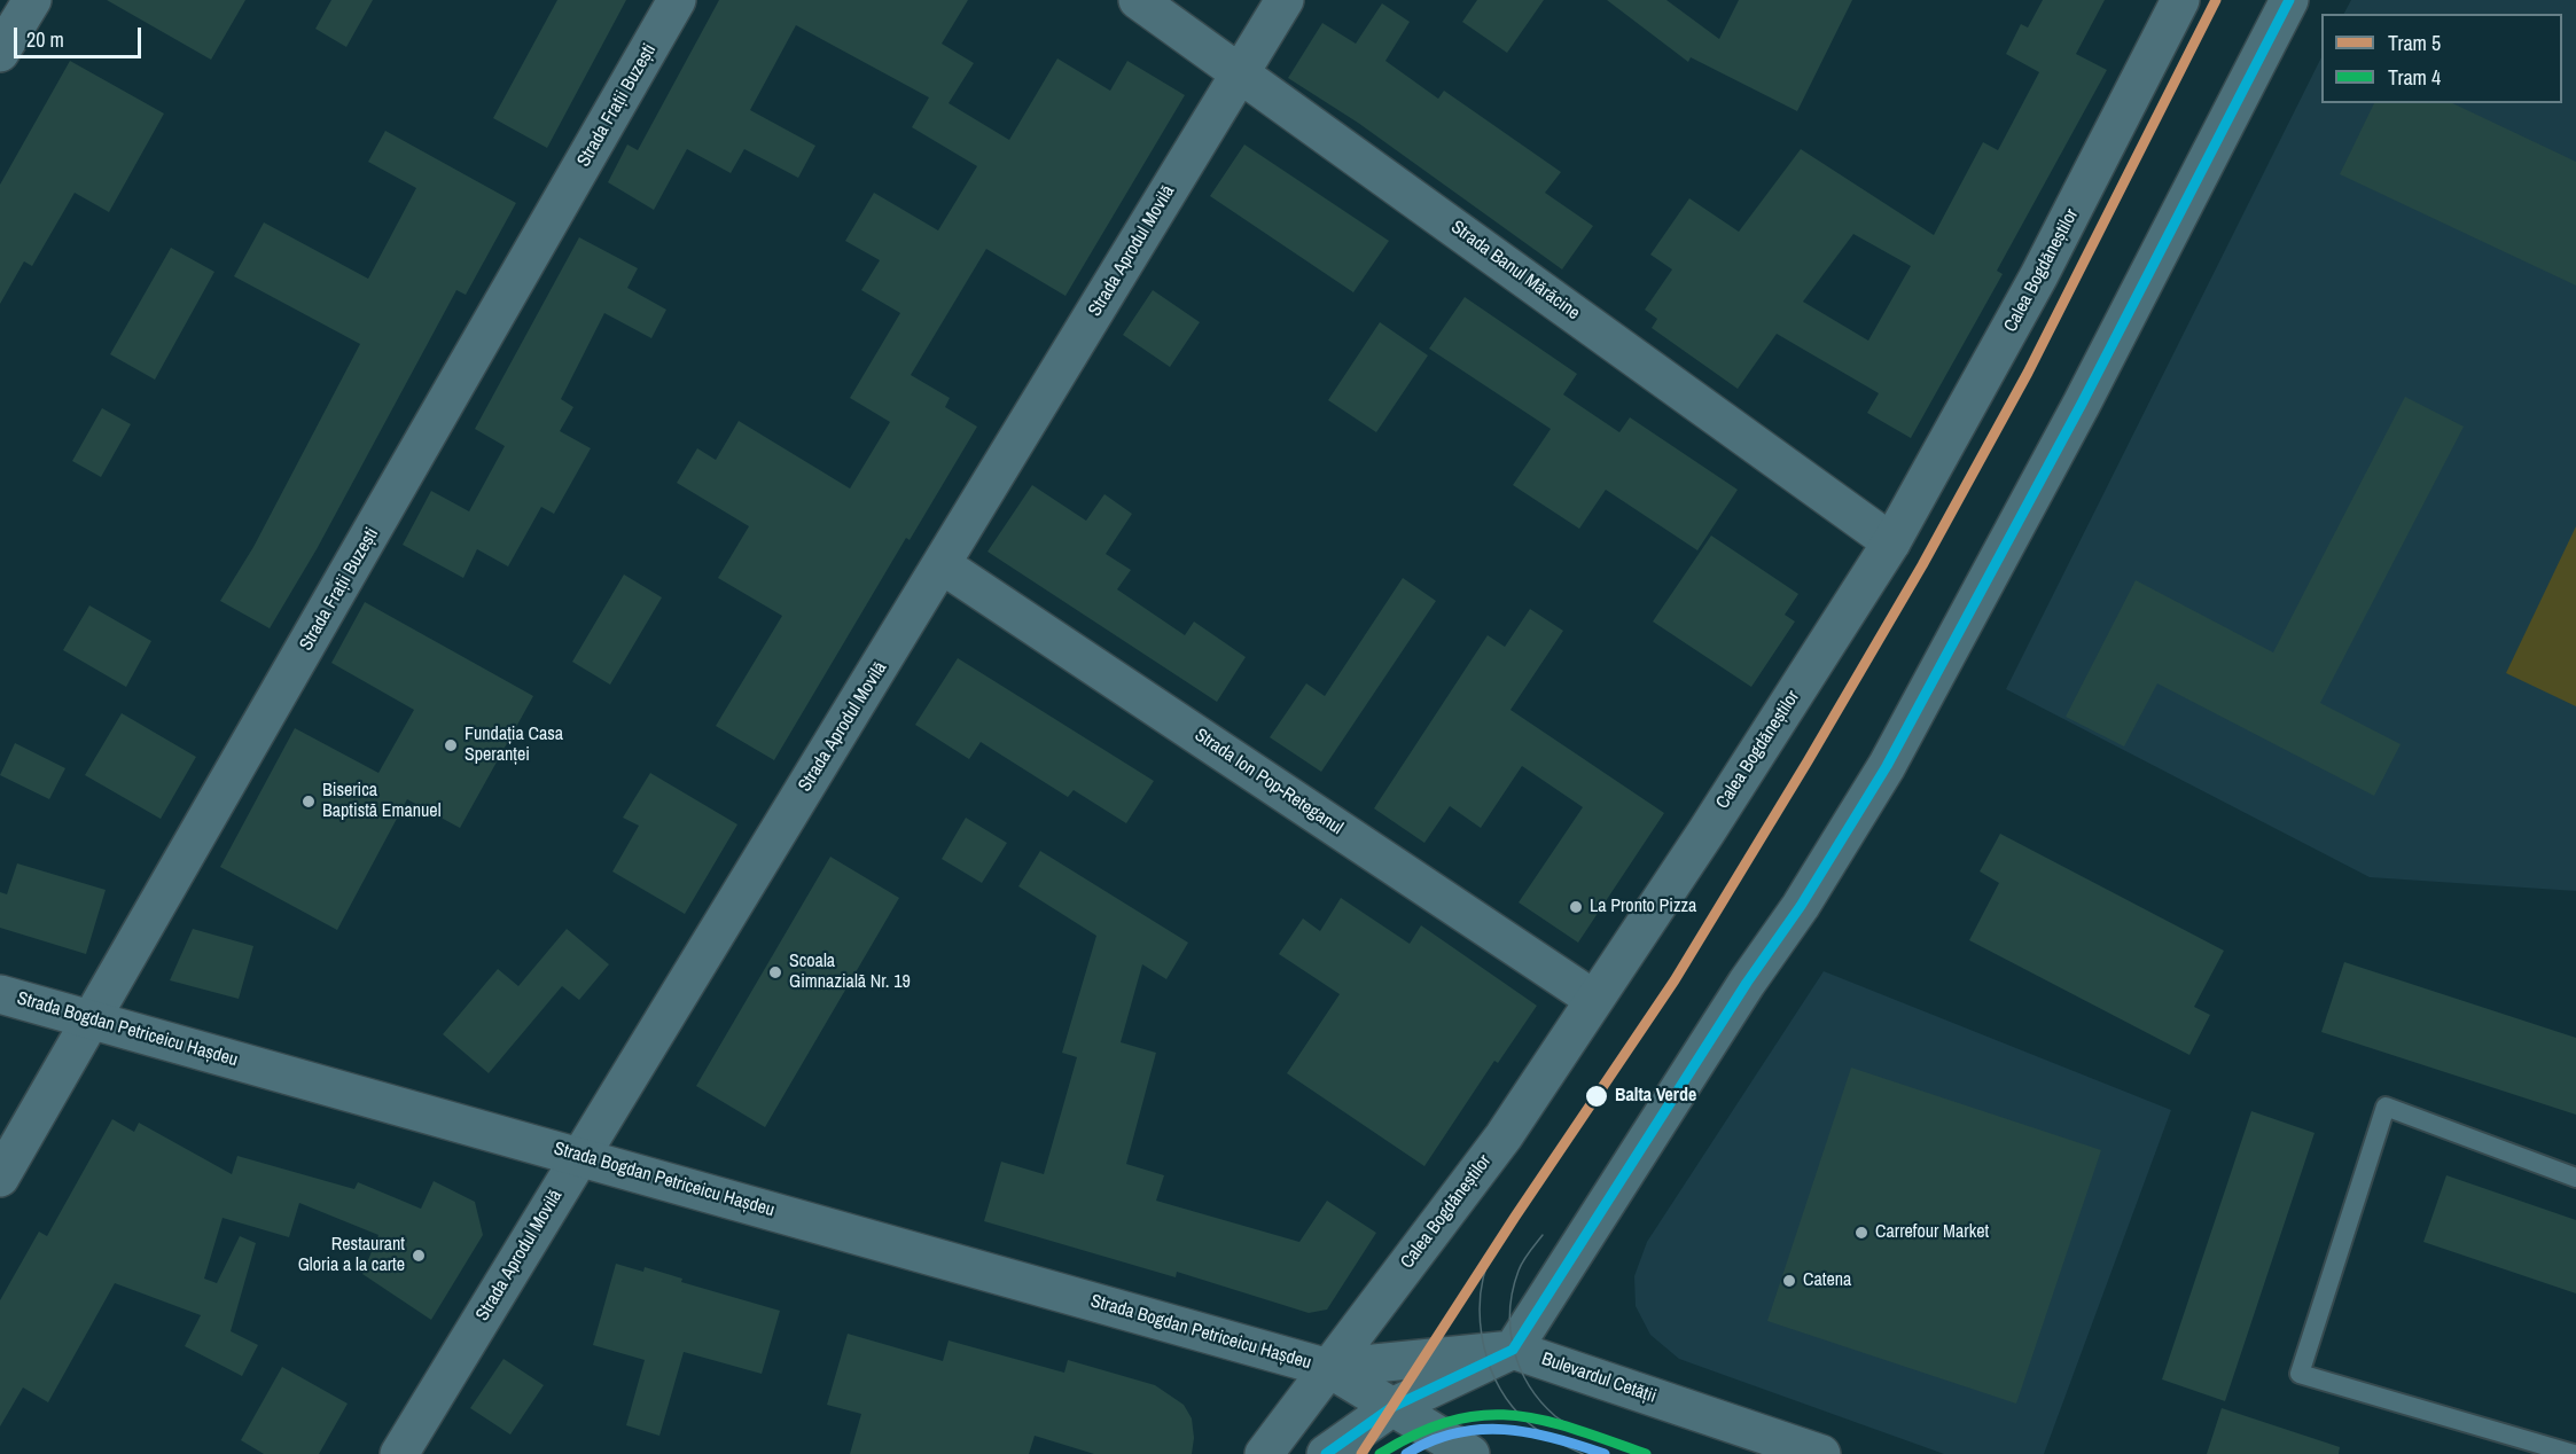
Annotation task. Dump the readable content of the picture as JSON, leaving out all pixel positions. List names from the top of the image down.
{
  "streets": {
    "street": [
      "Strada Frații Buzești",
      "Strada Aprodul Movilă",
      "Strada Banul Mărăcine",
      "Calea Bogdăneștilor",
      "Strada Ion Pop-Reteganul",
      "Strada Bogdan Petriceicu Hașdeu",
      "Bulevardul Cetății"
    ]
  },
  "crossings": [
    ["Strada Frații Buzești", "Strada Bogdan Petriceicu Hașdeu"],
    ["Strada Aprodul Movilă", "Strada Banul Mărăcine"],
    ["Strada Aprodul Movilă", "Strada Ion Pop-Reteganul"],
    ["Strada Aprodul Movilă", "Strada Bogdan Petriceicu Hașdeu"],
    ["Strada Banul Mărăcine", "Calea Bogdăneștilor"],
    ["Calea Bogdăneștilor", "Strada Ion Pop-Reteganul"],
    ["Calea Bogdăneștilor", "Strada Bogdan Petriceicu Hașdeu"],
    ["Calea Bogdăneștilor", "Bulevardul Cetății"],
    ["Strada Bogdan Petriceicu Hașdeu", "Bulevardul Cetății"]
  ],
  "places": [
    "Fundația Casa Speranței",
    "Biserica Baptistă Emanuel",
    "La Pronto Pizza",
    "Scoala Gimnazială Nr. 19",
    "Balta Verde",
    "Carrefour Market",
    "Restaurant Gloria a la carte",
    "Catena"
  ],
  "lines": ["tram line 5", "tram line 4"],
  "legend": ["Tram 5", "Tram 4"],
  "scale_bar": "20 m"
}
